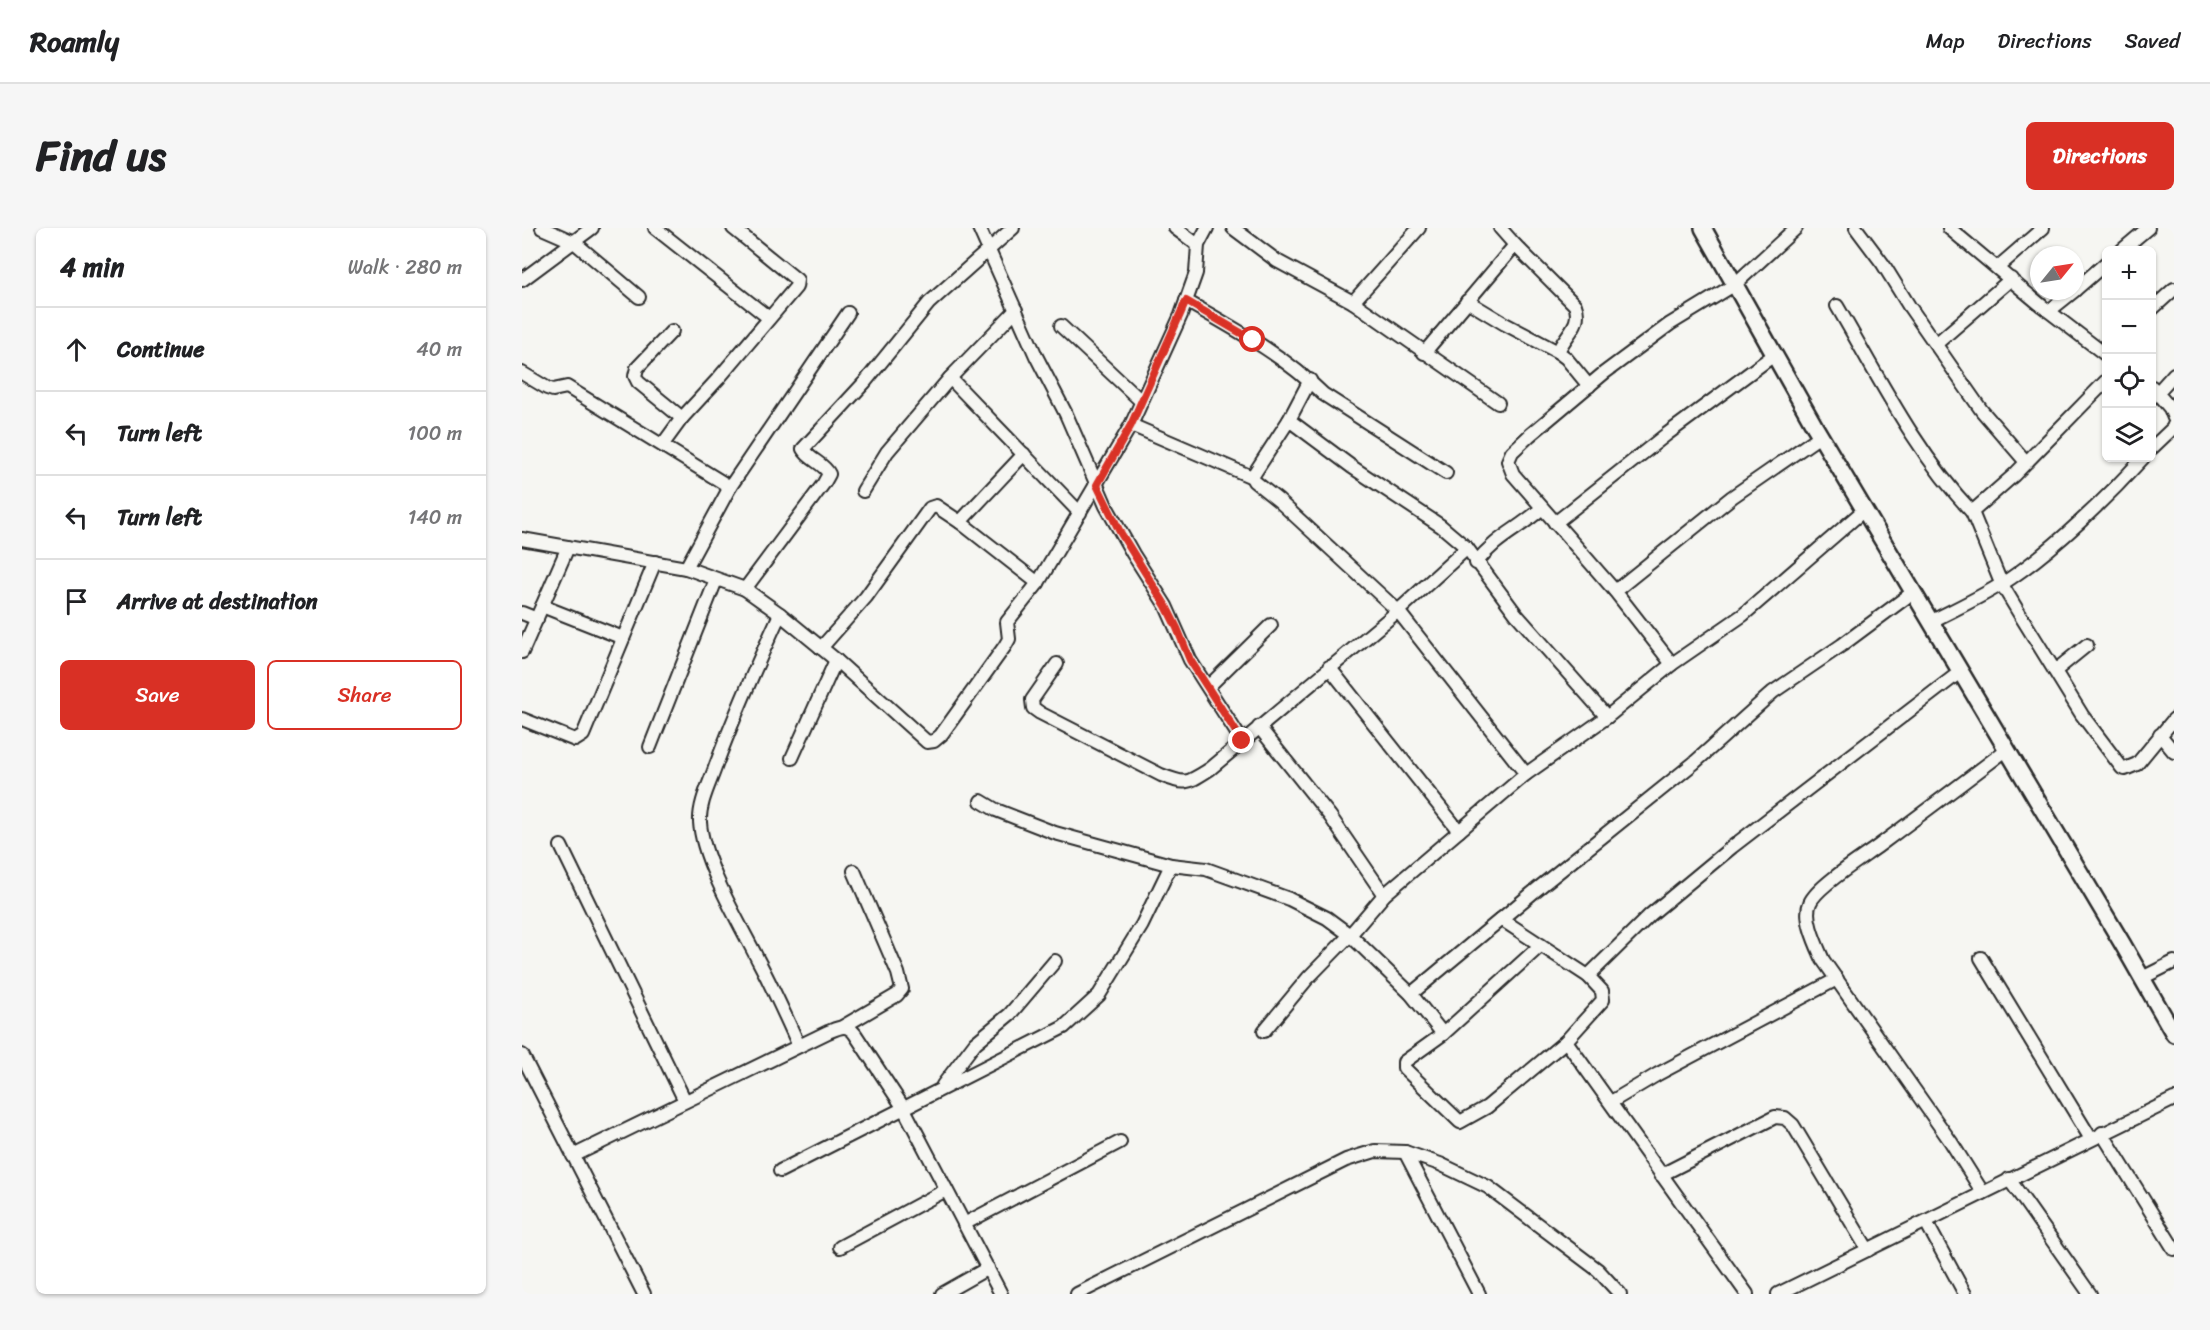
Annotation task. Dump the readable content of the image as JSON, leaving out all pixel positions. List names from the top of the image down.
{
  "north": "top right",
  "page": {
    "header": "Roamly",
    "nav": ["Map", "Directions", "Saved"],
    "title": "Find us",
    "buttons": [
      "Directions",
      ["Save", "Share"]
    ],
    "heading": ["4 min", "Walk · 280 m"],
    "map_buttons": ["+", "−"],
    "list": [
      ["Continue", "40 m"],
      ["Turn left", "100 m"],
      ["Turn left", "140 m"],
      "Arrive at destination"
    ]
  }
}
